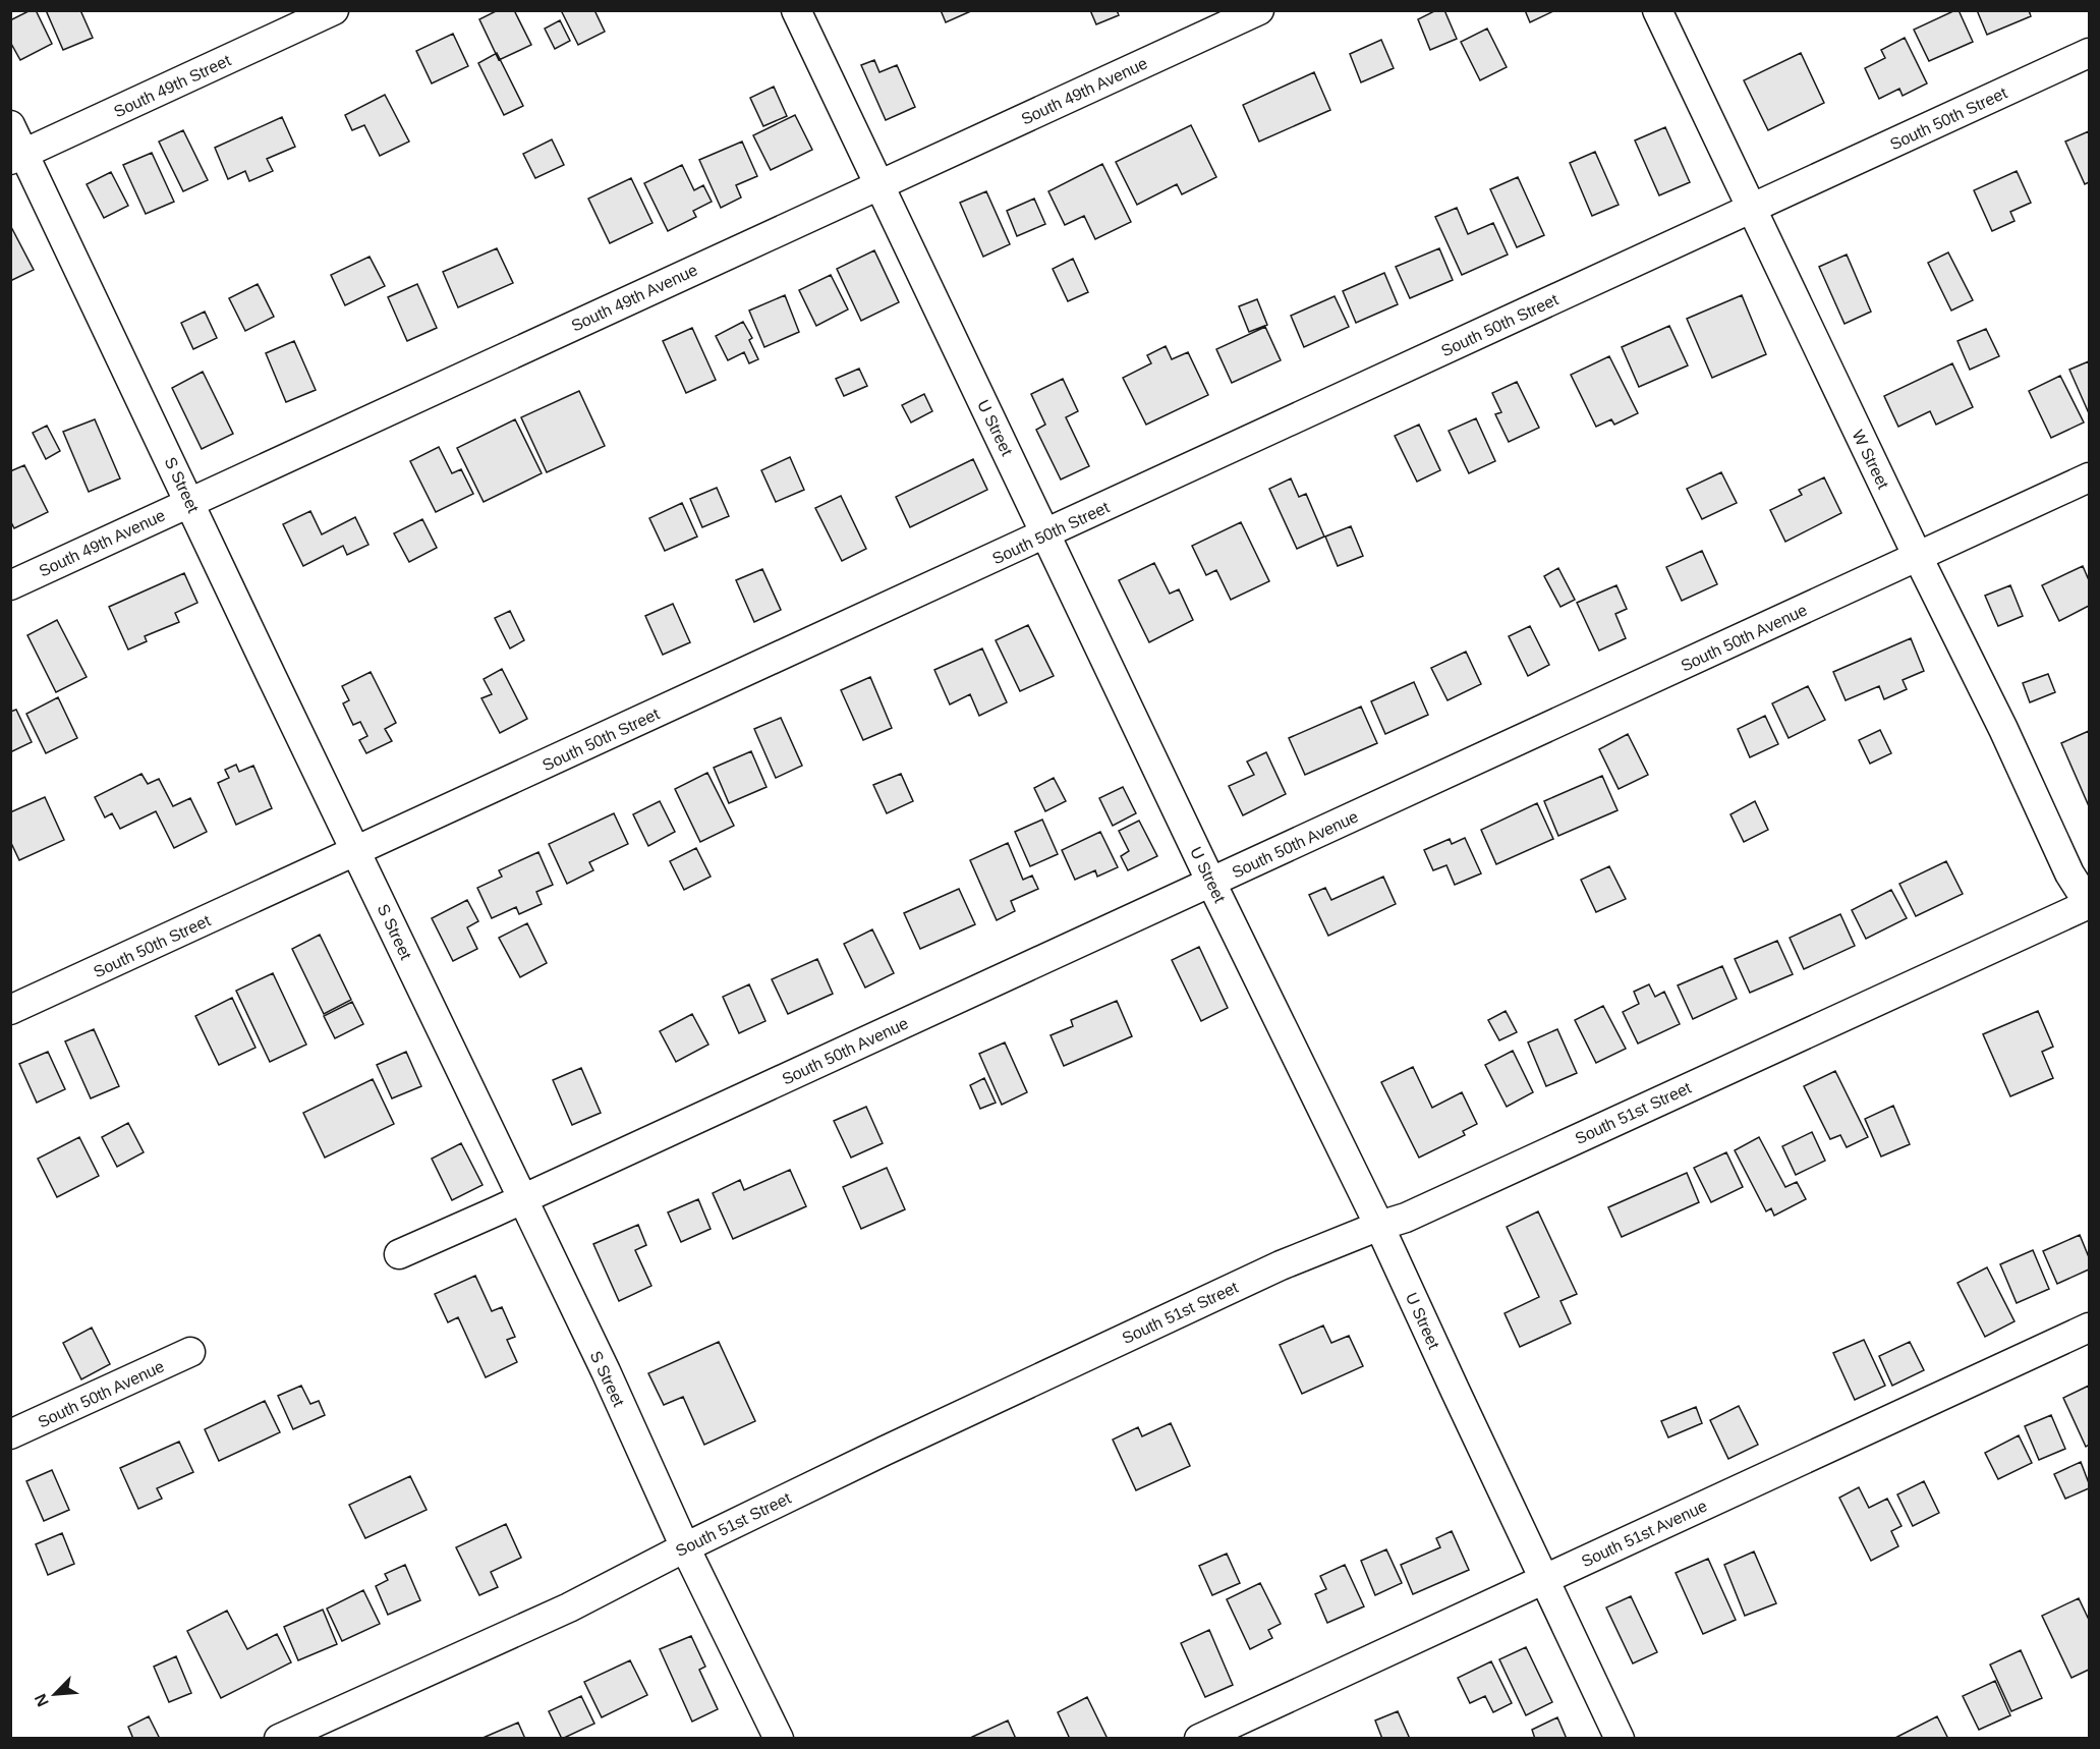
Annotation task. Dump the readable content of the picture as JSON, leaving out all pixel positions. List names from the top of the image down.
{
  "streets": {
    "street": [
      "South 49th Street",
      "South 49th Avenue",
      "South 50th Street",
      "U Street",
      "W Street",
      "S Street",
      "South 50th Avenue",
      "South 51st Street",
      "South 51st Avenue"
    ]
  },
  "crossings": [
    ["South 49th Street", "S Street"],
    ["South 49th Avenue", "U Street"],
    ["South 49th Avenue", "S Street"],
    ["South 50th Street", "U Street"],
    ["South 50th Street", "W Street"],
    ["South 50th Street", "S Street"],
    ["U Street", "South 50th Avenue"],
    ["U Street", "South 51st Street"],
    ["U Street", "South 51st Avenue"],
    ["W Street", "South 50th Avenue"],
    ["W Street", "South 51st Street"],
    ["S Street", "South 50th Avenue"],
    ["S Street", "South 51st Street"]
  ],
  "north": "bottom left"
}
